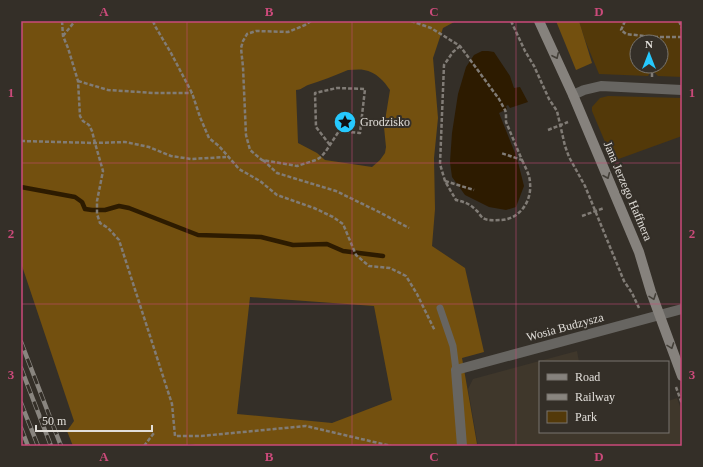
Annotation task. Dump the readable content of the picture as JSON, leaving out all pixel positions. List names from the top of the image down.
{
  "streets": {
    "street": ["Jana Jerzego Haffnera", "Wosia Budzysza"]
  },
  "crossings": [
    ["Jana Jerzego Haffnera", "Wosia Budzysza"]
  ],
  "one_way": ["Jana Jerzego Haffnera"],
  "places": {
    "place": ["Grodzisko"]
  },
  "legend": ["Road", "Railway", "Park"],
  "scale_bar": "50 m",
  "north": "top",
  "grid": {
    "columns": [
      "A",
      "B",
      "C",
      "D"
    ],
    "rows": ["1", "2", "3"]
  }
}
